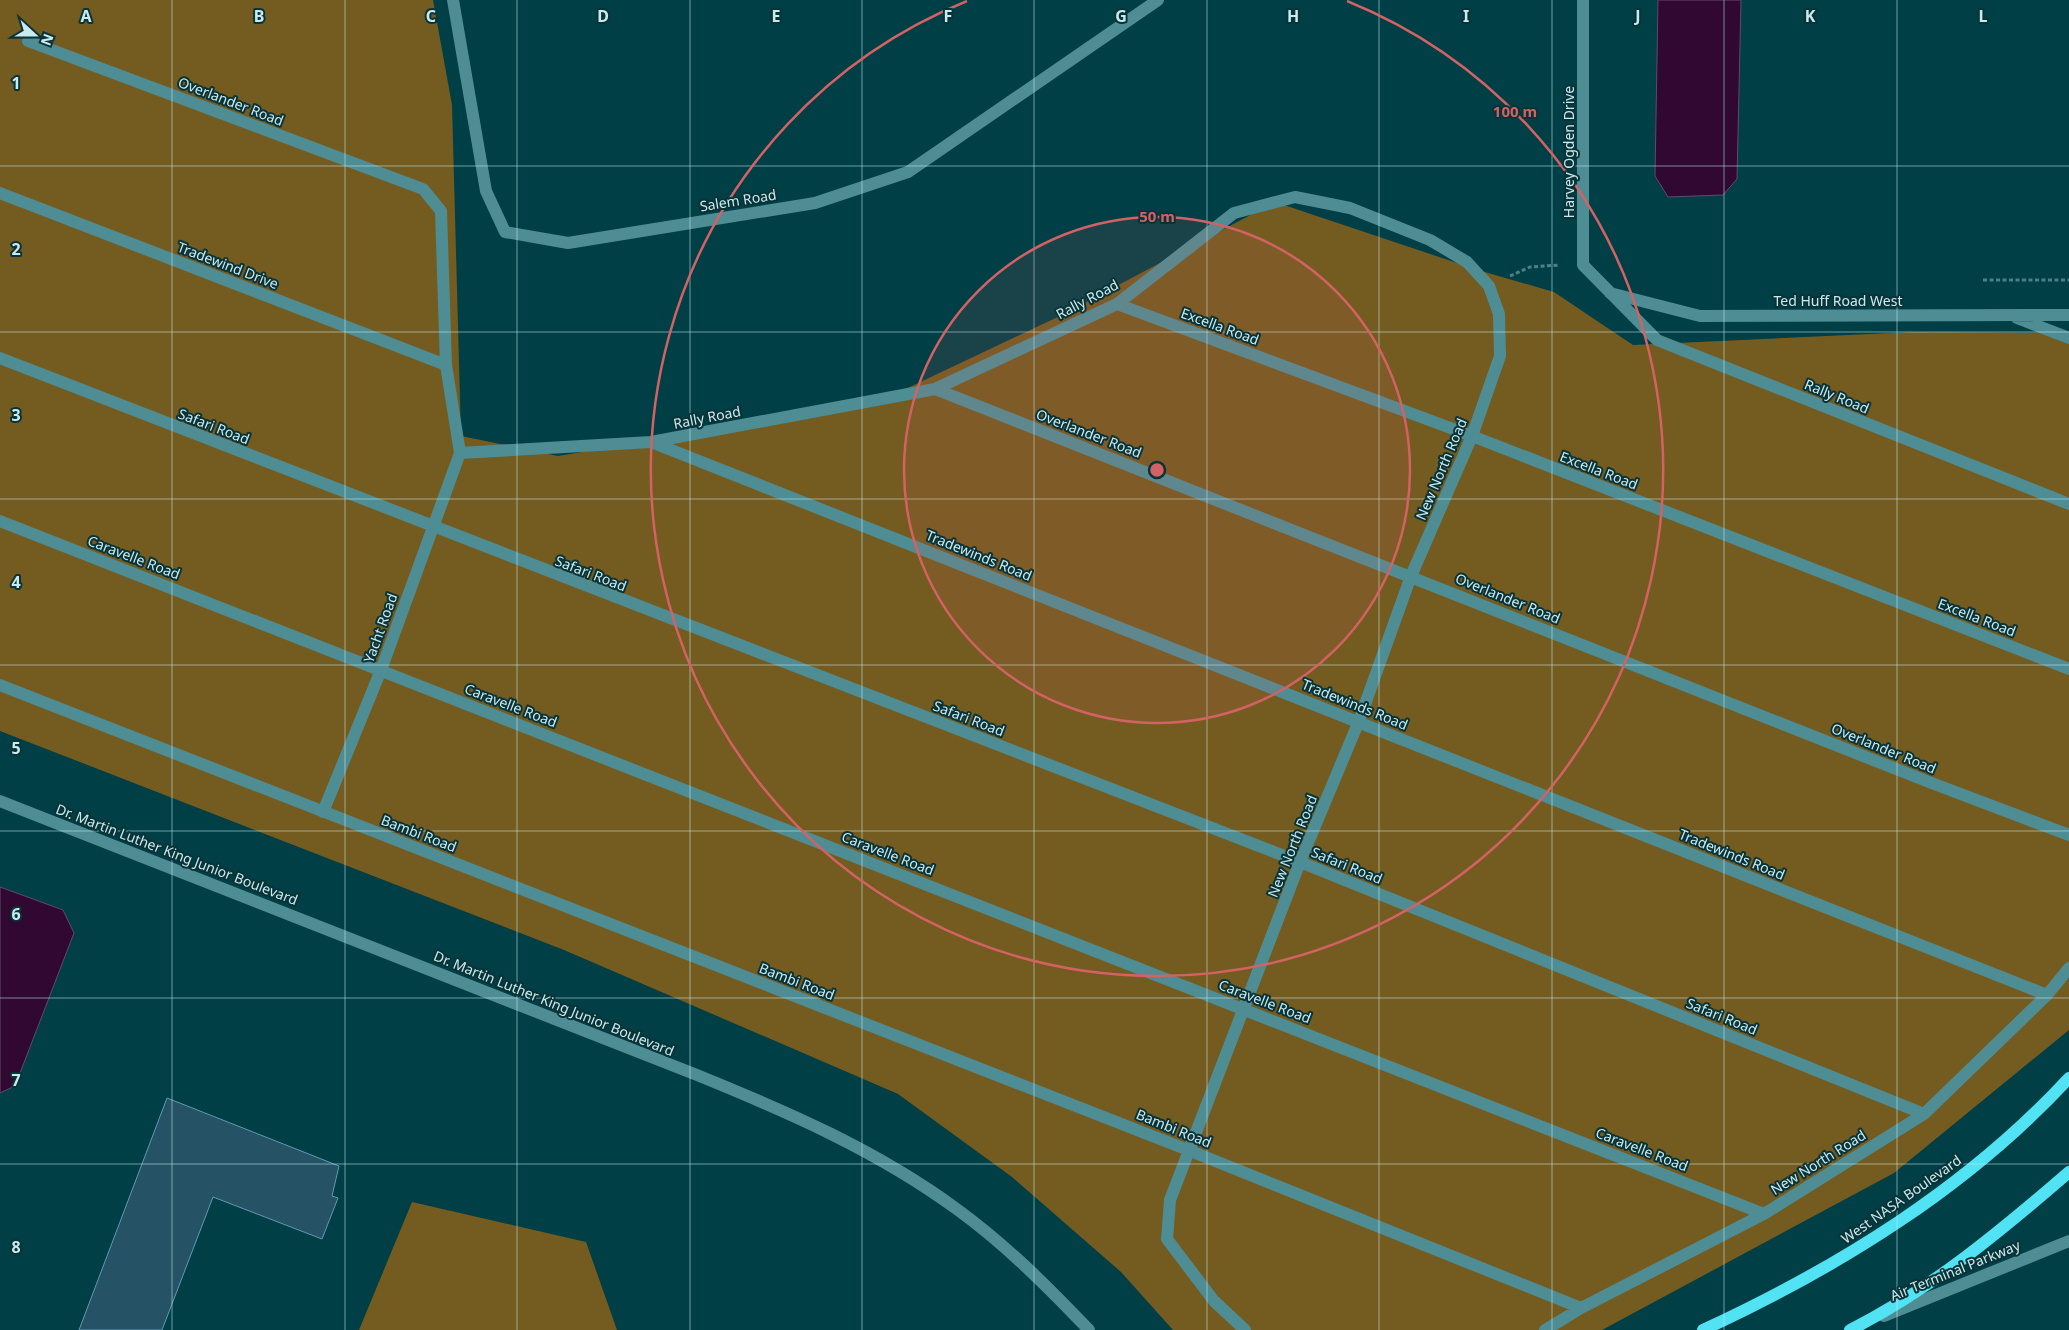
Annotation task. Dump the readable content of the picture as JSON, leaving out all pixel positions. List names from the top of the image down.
{
  "streets": {
    "main road": ["West NASA Boulevard"],
    "street": [
      "Overlander Road",
      "Harvey Ogden Drive",
      "Salem Road",
      "Tradewind Drive",
      "Rally Road",
      "Ted Huff Road West",
      "Excella Road",
      "Safari Road",
      "New North Road",
      "Tradewinds Road",
      "Caravelle Road",
      "Yacht Road",
      "Bambi Road",
      "Dr. Martin Luther King Junior Boulevard",
      "Air Terminal Parkway"
    ]
  },
  "crossings": [
    ["Overlander Road", "Tradewind Drive"],
    ["Overlander Road", "Rally Road"],
    ["Overlander Road", "New North Road"],
    ["Rally Road", "Ted Huff Road West"],
    ["Rally Road", "Excella Road"],
    ["Rally Road", "New North Road"],
    ["Rally Road", "Tradewinds Road"],
    ["Rally Road", "Yacht Road"],
    ["Excella Road", "New North Road"],
    ["Safari Road", "New North Road"],
    ["Safari Road", "Yacht Road"],
    ["New North Road", "Tradewinds Road"],
    ["New North Road", "Caravelle Road"],
    ["New North Road", "Bambi Road"],
    ["Caravelle Road", "Yacht Road"],
    ["Yacht Road", "Bambi Road"]
  ],
  "north": "right",
  "grid": {
    "columns": [
      "A",
      "B",
      "C",
      "D",
      "E",
      "F",
      "G",
      "H",
      "I",
      "J",
      "K",
      "L"
    ],
    "rows": [
      "1",
      "2",
      "3",
      "4",
      "5",
      "6",
      "7",
      "8"
    ]
  },
  "rings": ["100 m", "50 m"]
}
